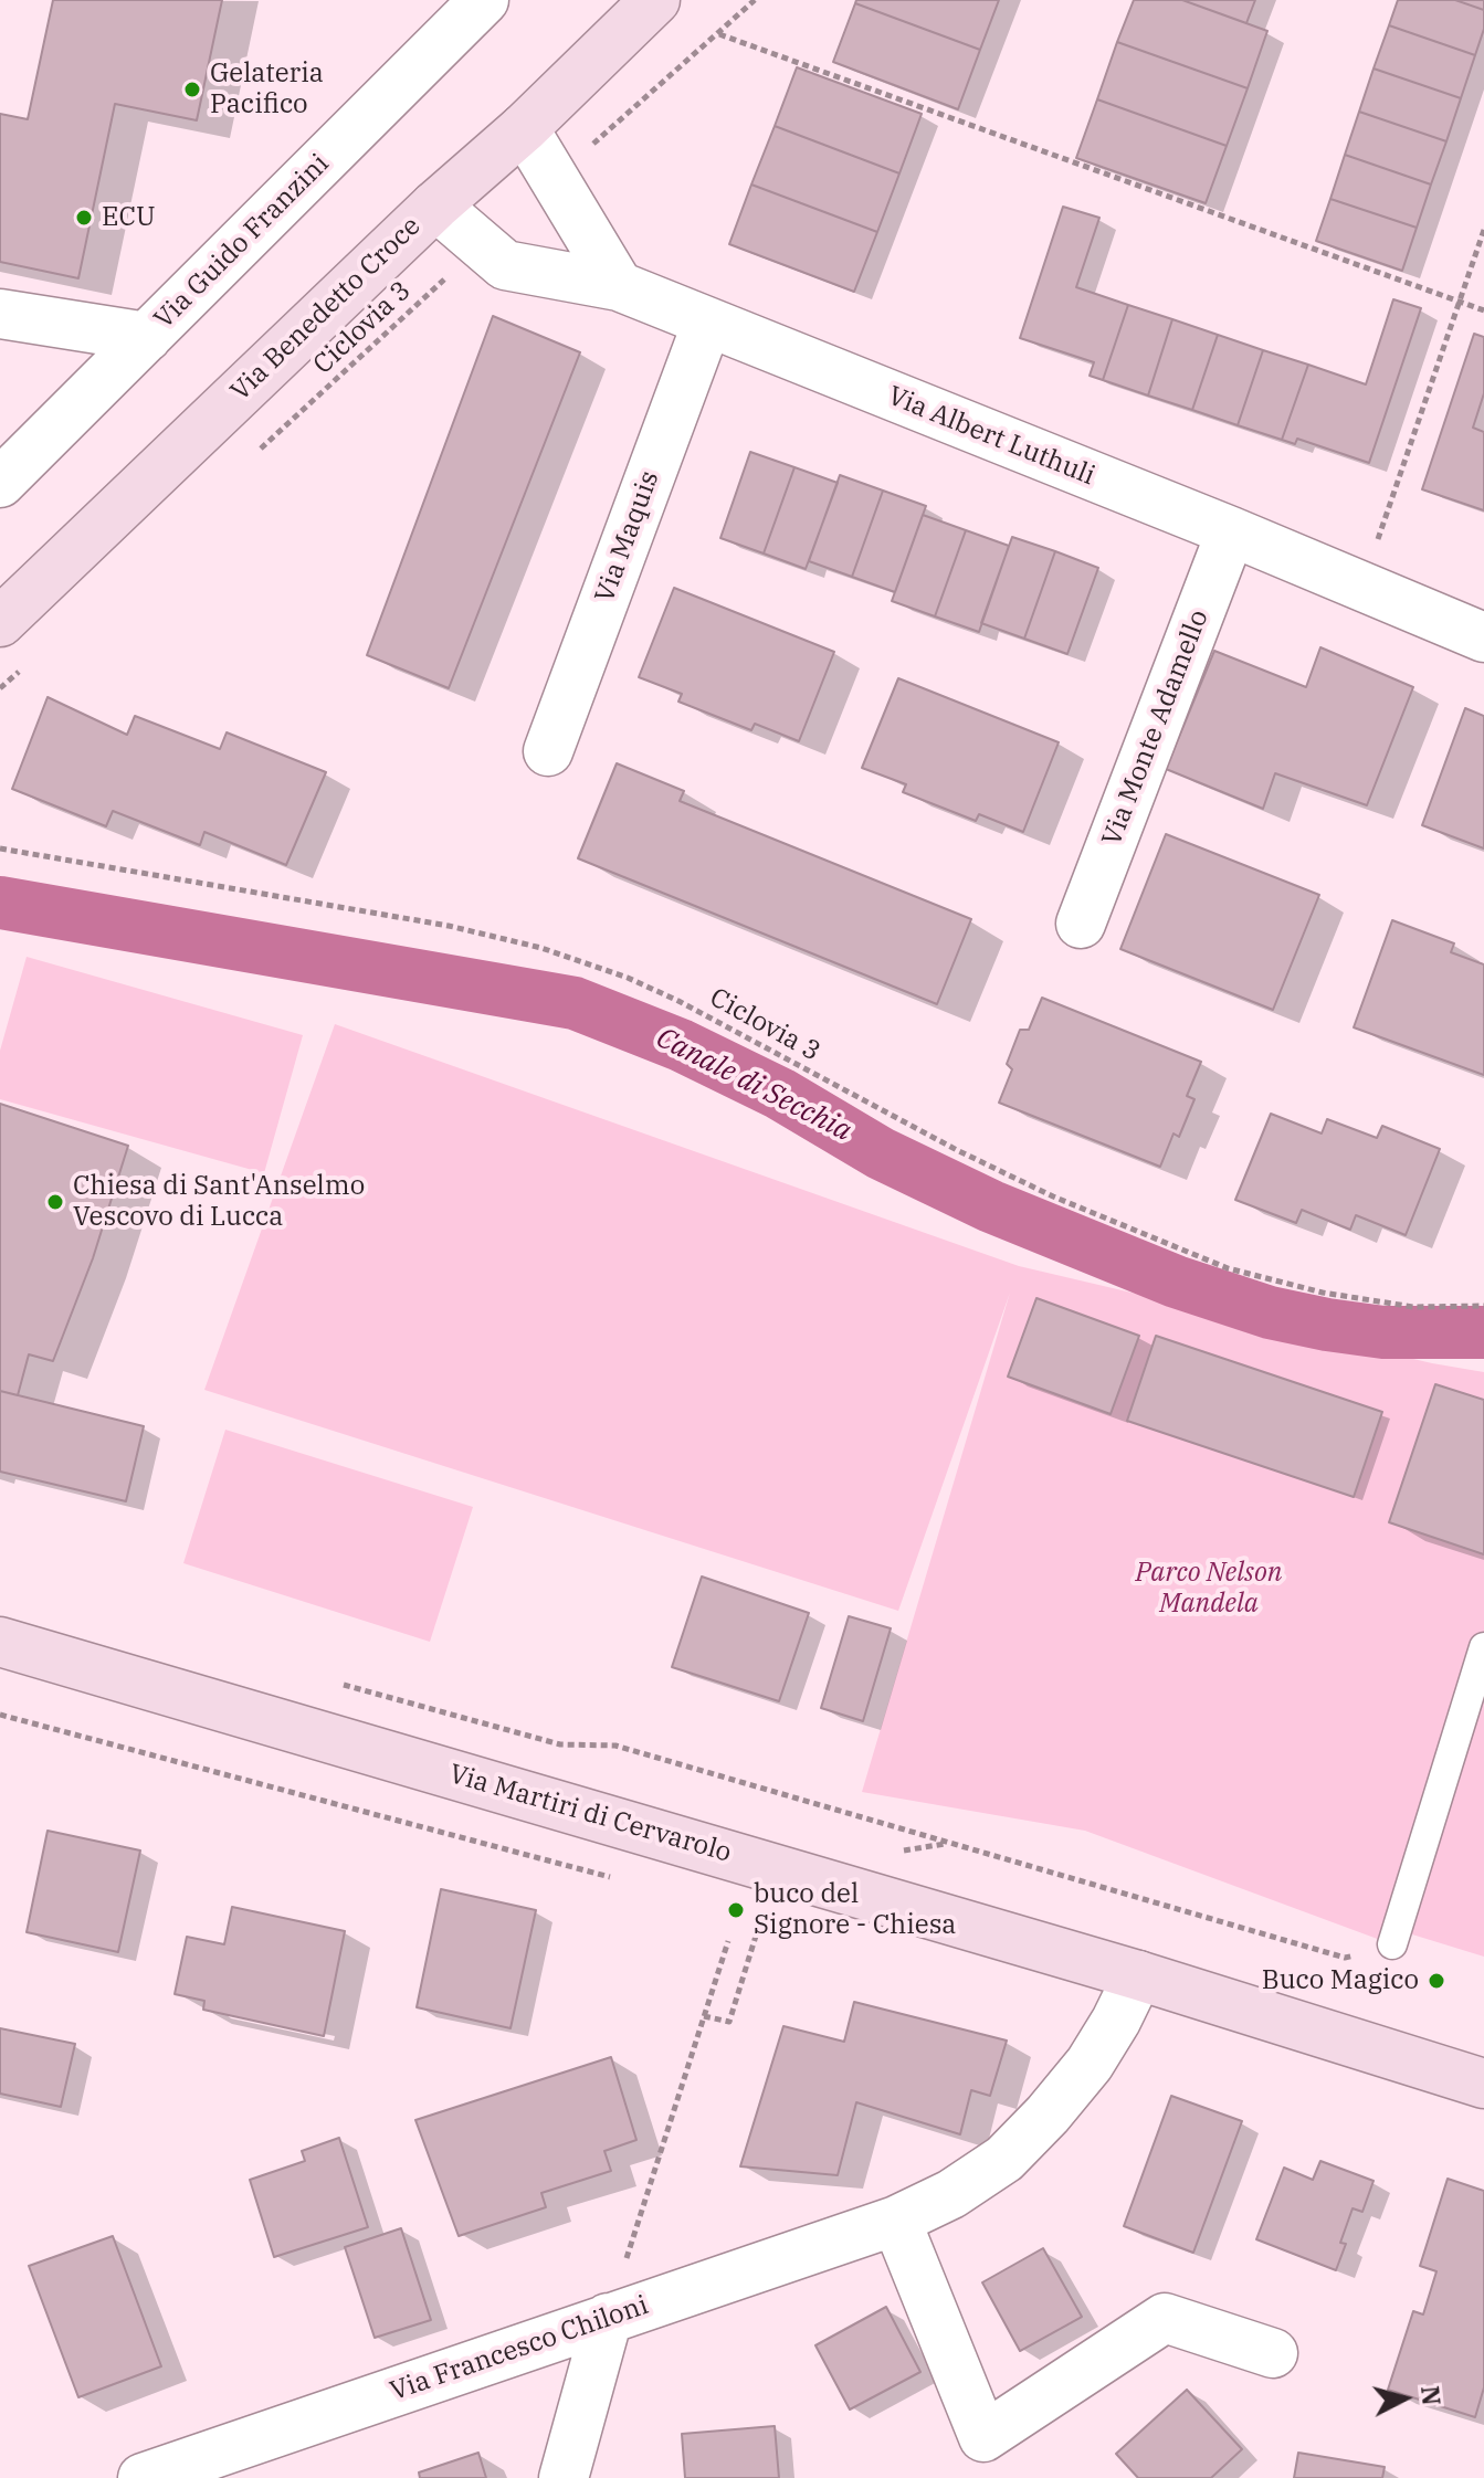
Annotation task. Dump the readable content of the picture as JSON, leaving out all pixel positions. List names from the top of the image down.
{
  "streets": {
    "main road": ["Via Benedetto Croce", "Via Martiri di Cervarolo"],
    "street": [
      "Via Guido Franzini",
      "Via Albert Luthuli",
      "Via Maquis",
      "Via Monte Adamello",
      "Via Francesco Chiloni"
    ],
    "path": ["Ciclovia 3"]
  },
  "crossings": [
    ["Via Benedetto Croce", "Via Albert Luthuli"],
    ["Ciclovia 3", "Via Albert Luthuli"],
    ["Via Albert Luthuli", "Via Maquis"],
    ["Via Albert Luthuli", "Via Monte Adamello"],
    ["Via Martiri di Cervarolo", "Via Francesco Chiloni"]
  ],
  "water": ["Canale di Secchia"],
  "parks": ["Parco Nelson Mandela"],
  "places": [
    "Gelateria Pacifico",
    "ECU",
    "Chiesa di Sant'Anselmo Vescovo di Lucca",
    "buco del Signore - Chiesa",
    "Buco Magico"
  ],
  "north": "right"
}
